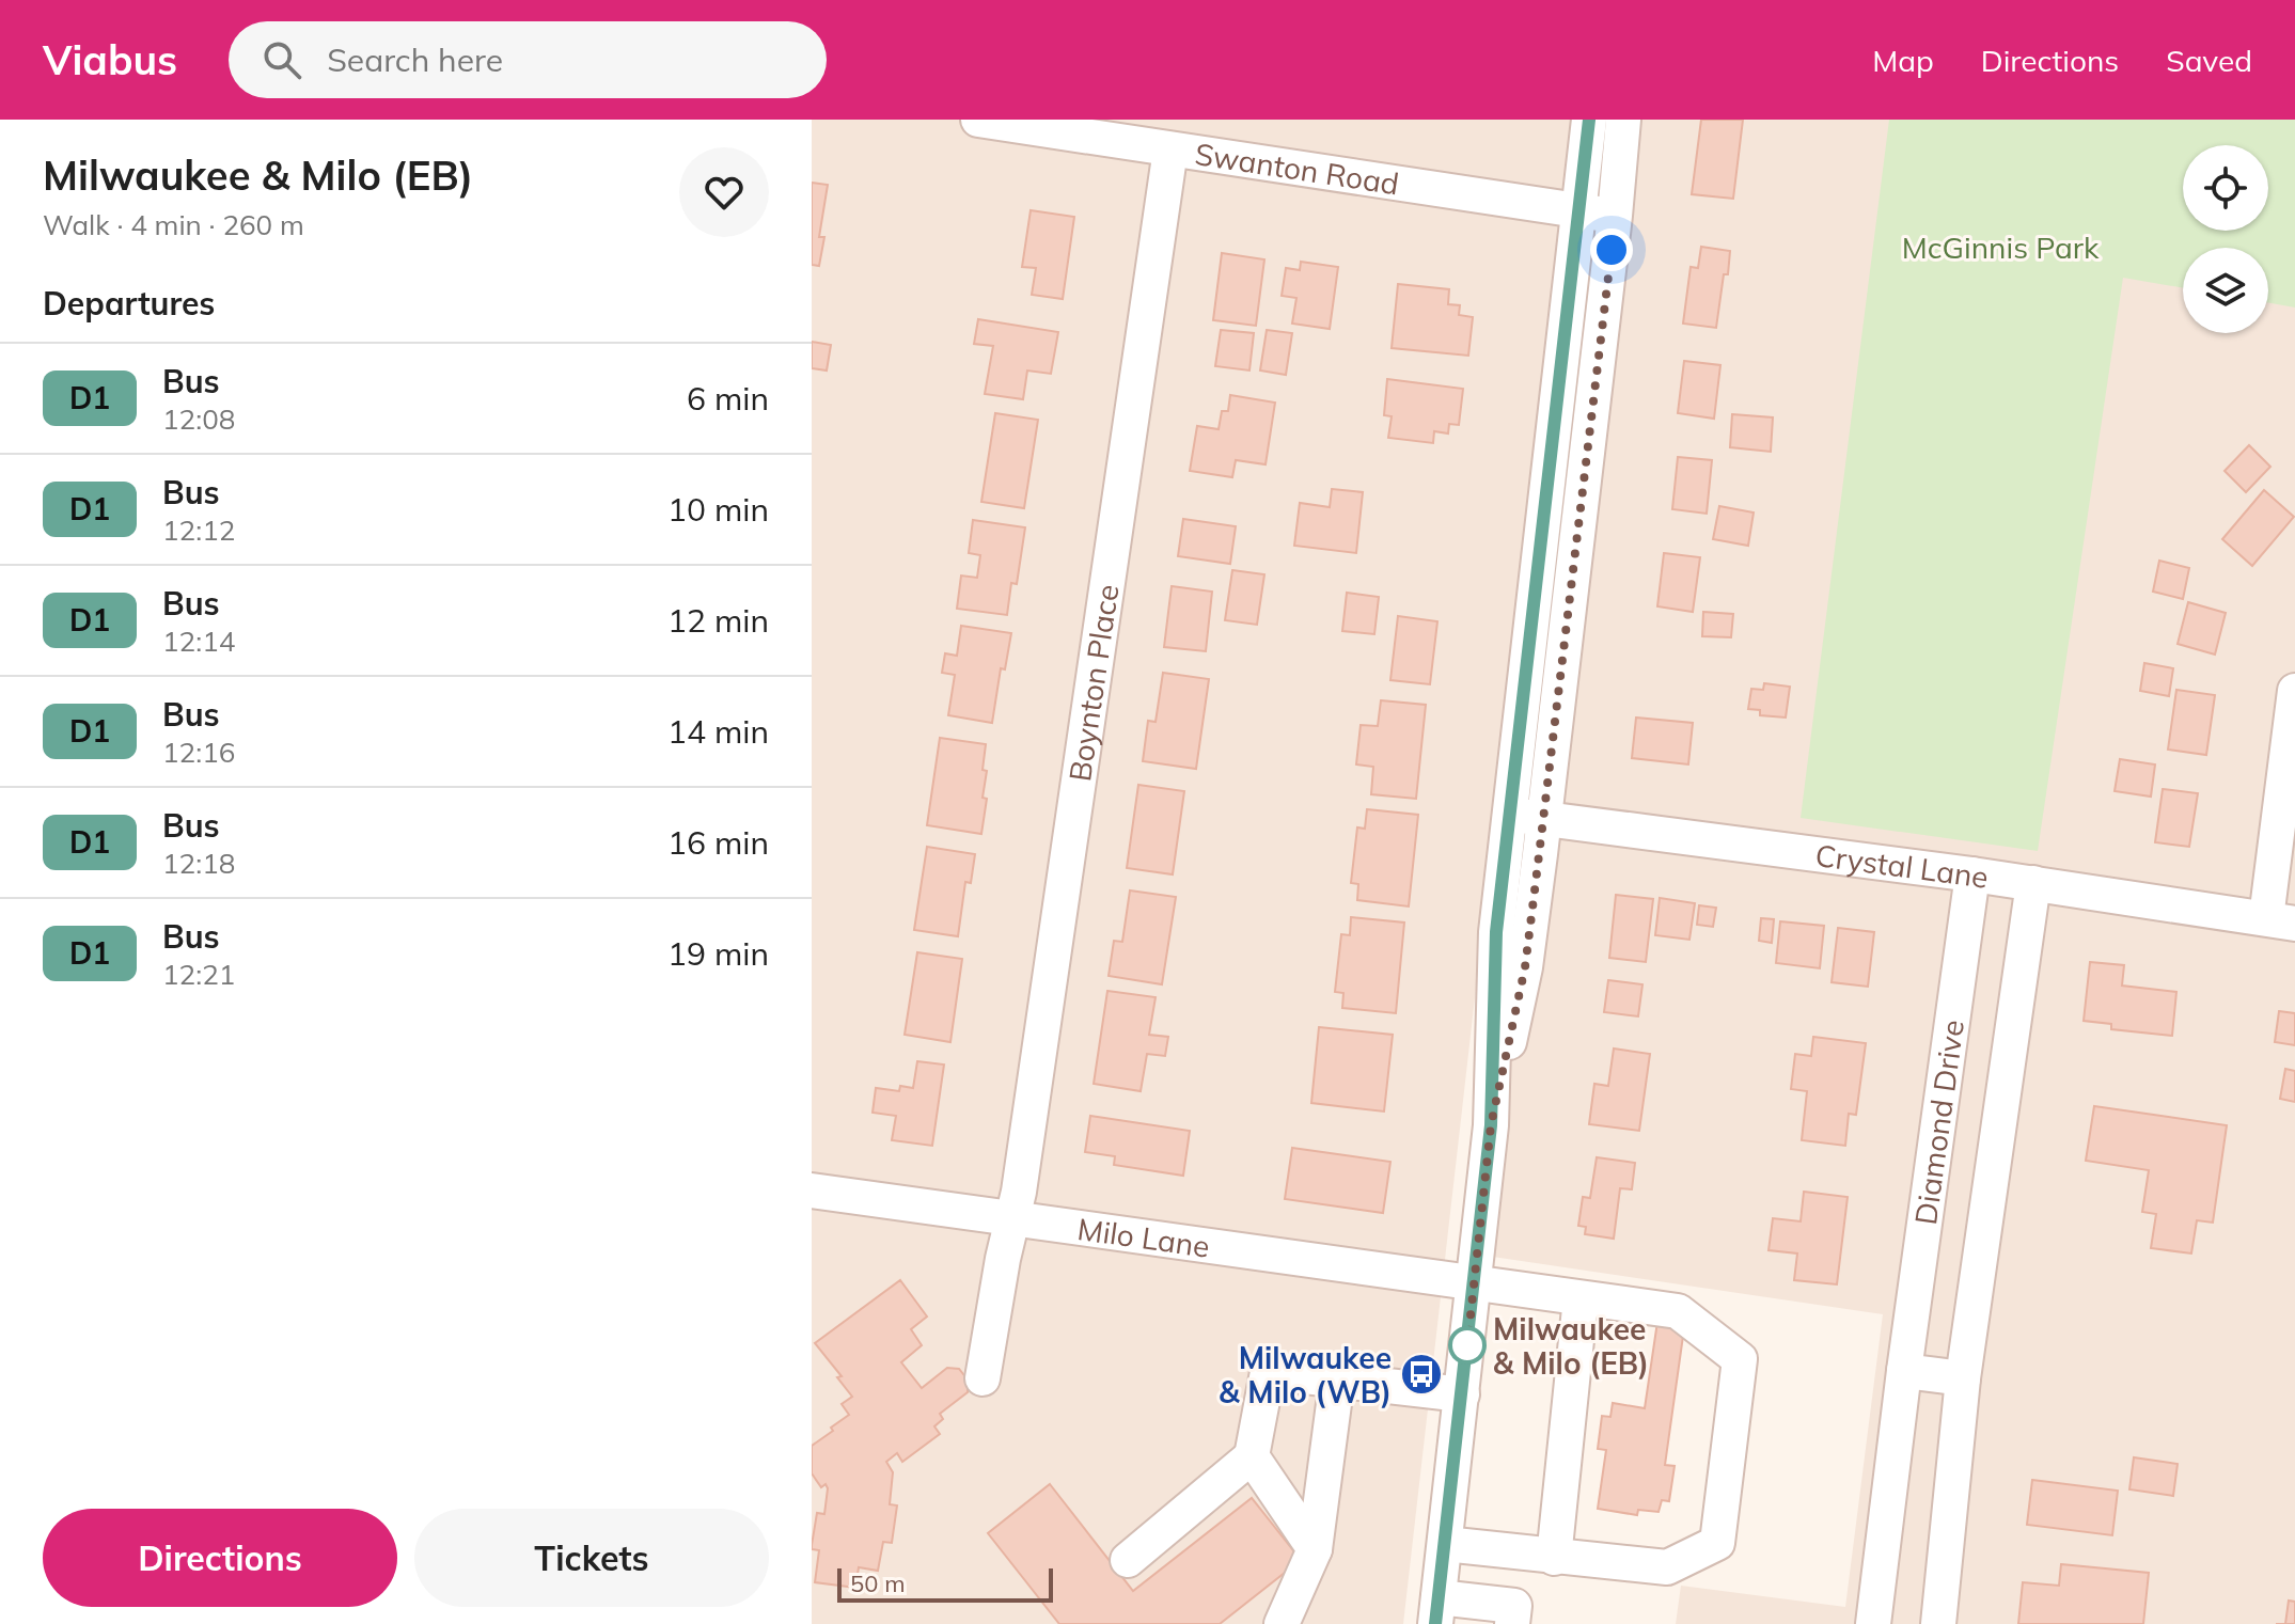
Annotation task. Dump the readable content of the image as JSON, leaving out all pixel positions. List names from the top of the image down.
{
  "streets": {
    "street": [
      "Swanton Road",
      "Boynton Place",
      "Crystal Lane",
      "Diamond Drive",
      "Milo Lane"
    ]
  },
  "crossings": [
    ["Swanton Road", "Boynton Place"],
    ["Boynton Place", "Milo Lane"],
    ["Crystal Lane", "Diamond Drive"]
  ],
  "parks": ["McGinnis Park"],
  "places": {
    "other": ["Milwaukee & Milo (EB)"],
    "bus stop": ["Milwaukee & Milo (WB)"]
  },
  "lines": ["bus line D1"],
  "scale_bar": "50 m",
  "page": {
    "header": "Viabus",
    "search": "Search here",
    "nav": ["Map", "Directions", "Saved"],
    "heading": [
      ["Milwaukee & Milo (EB)", "Walk · 4 min · 260 m"],
      "Departures"
    ],
    "list": [
      {
        "mark": "D1",
        "name": "Bus",
        "note": "12:08",
        "value": "6 min"
      },
      {
        "mark": "D1",
        "name": "Bus",
        "note": "12:12",
        "value": "10 min"
      },
      {
        "mark": "D1",
        "name": "Bus",
        "note": "12:14",
        "value": "12 min"
      },
      {
        "mark": "D1",
        "name": "Bus",
        "note": "12:16",
        "value": "14 min"
      },
      {
        "mark": "D1",
        "name": "Bus",
        "note": "12:18",
        "value": "16 min"
      },
      {
        "mark": "D1",
        "name": "Bus",
        "note": "12:21",
        "value": "19 min"
      }
    ],
    "buttons": ["Directions", "Tickets"],
    "scale": "50 m"
  }
}
